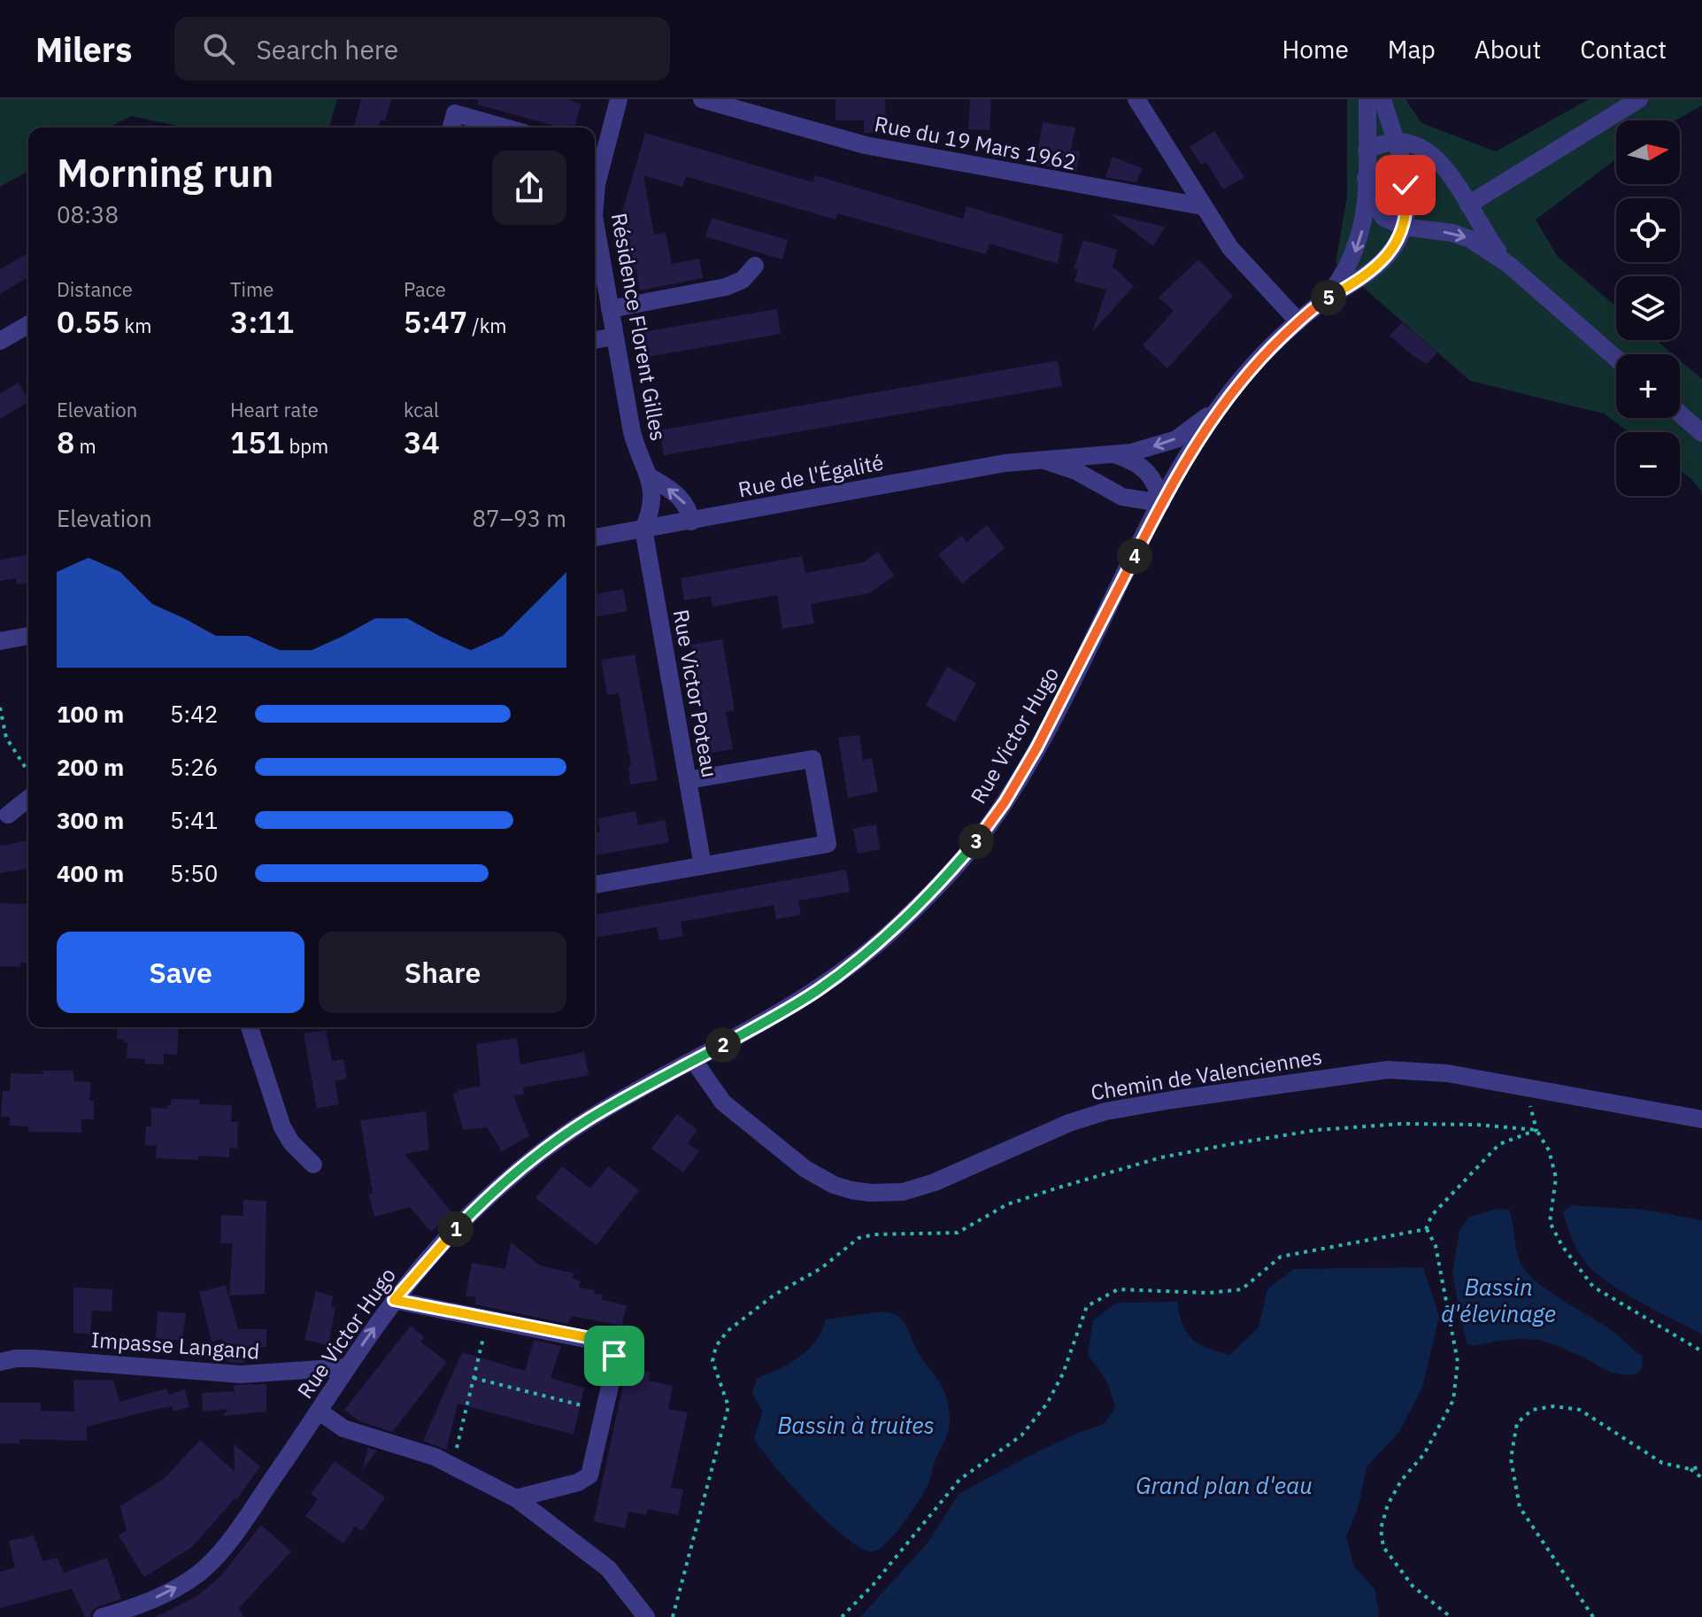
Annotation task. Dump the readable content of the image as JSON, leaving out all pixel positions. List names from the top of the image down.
{
  "streets": {
    "street": [
      "Rue du 19 Mars 1962",
      "Résidence Florent Gilles",
      "Rue de l'Égalité",
      "Rue Victor Poteau",
      "Rue Victor Hugo",
      "Chemin de Valenciennes",
      "Impasse Langand"
    ]
  },
  "crossings": [
    ["Résidence Florent Gilles", "Rue de l'Égalité"],
    ["Résidence Florent Gilles", "Rue Victor Poteau"],
    ["Rue de l'Égalité", "Rue Victor Poteau"],
    ["Rue de l'Égalité", "Rue Victor Hugo"],
    ["Rue Victor Hugo", "Chemin de Valenciennes"],
    ["Rue Victor Hugo", "Impasse Langand"]
  ],
  "water": ["Bassin d'élevinage", "Bassin à truites", "Grand plan d'eau"],
  "north": "right",
  "page": {
    "header": "Milers",
    "search": "Search here",
    "nav": [
      "Home",
      "Map",
      "About",
      "Contact"
    ],
    "map_buttons": ["+", "−"],
    "heading": ["Morning run", "08:38"],
    "stats": [
      ["Distance", "0.55 km"],
      ["Time", "3:11"],
      ["Pace", "5:47 /km"],
      ["Elevation", "8 m"],
      ["Heart rate", "151 bpm"],
      ["kcal", "34"]
    ],
    "pins": [
      "5",
      "4",
      "3",
      "2",
      "1"
    ],
    "chart": ["Elevation", "87–93 m"],
    "list": [
      {
        "name": "100 m",
        "note": "5:42"
      },
      {
        "name": "200 m",
        "note": "5:26"
      },
      {
        "name": "300 m",
        "note": "5:41"
      },
      {
        "name": "400 m",
        "note": "5:50"
      }
    ],
    "buttons": ["Save", "Share"]
  }
}
